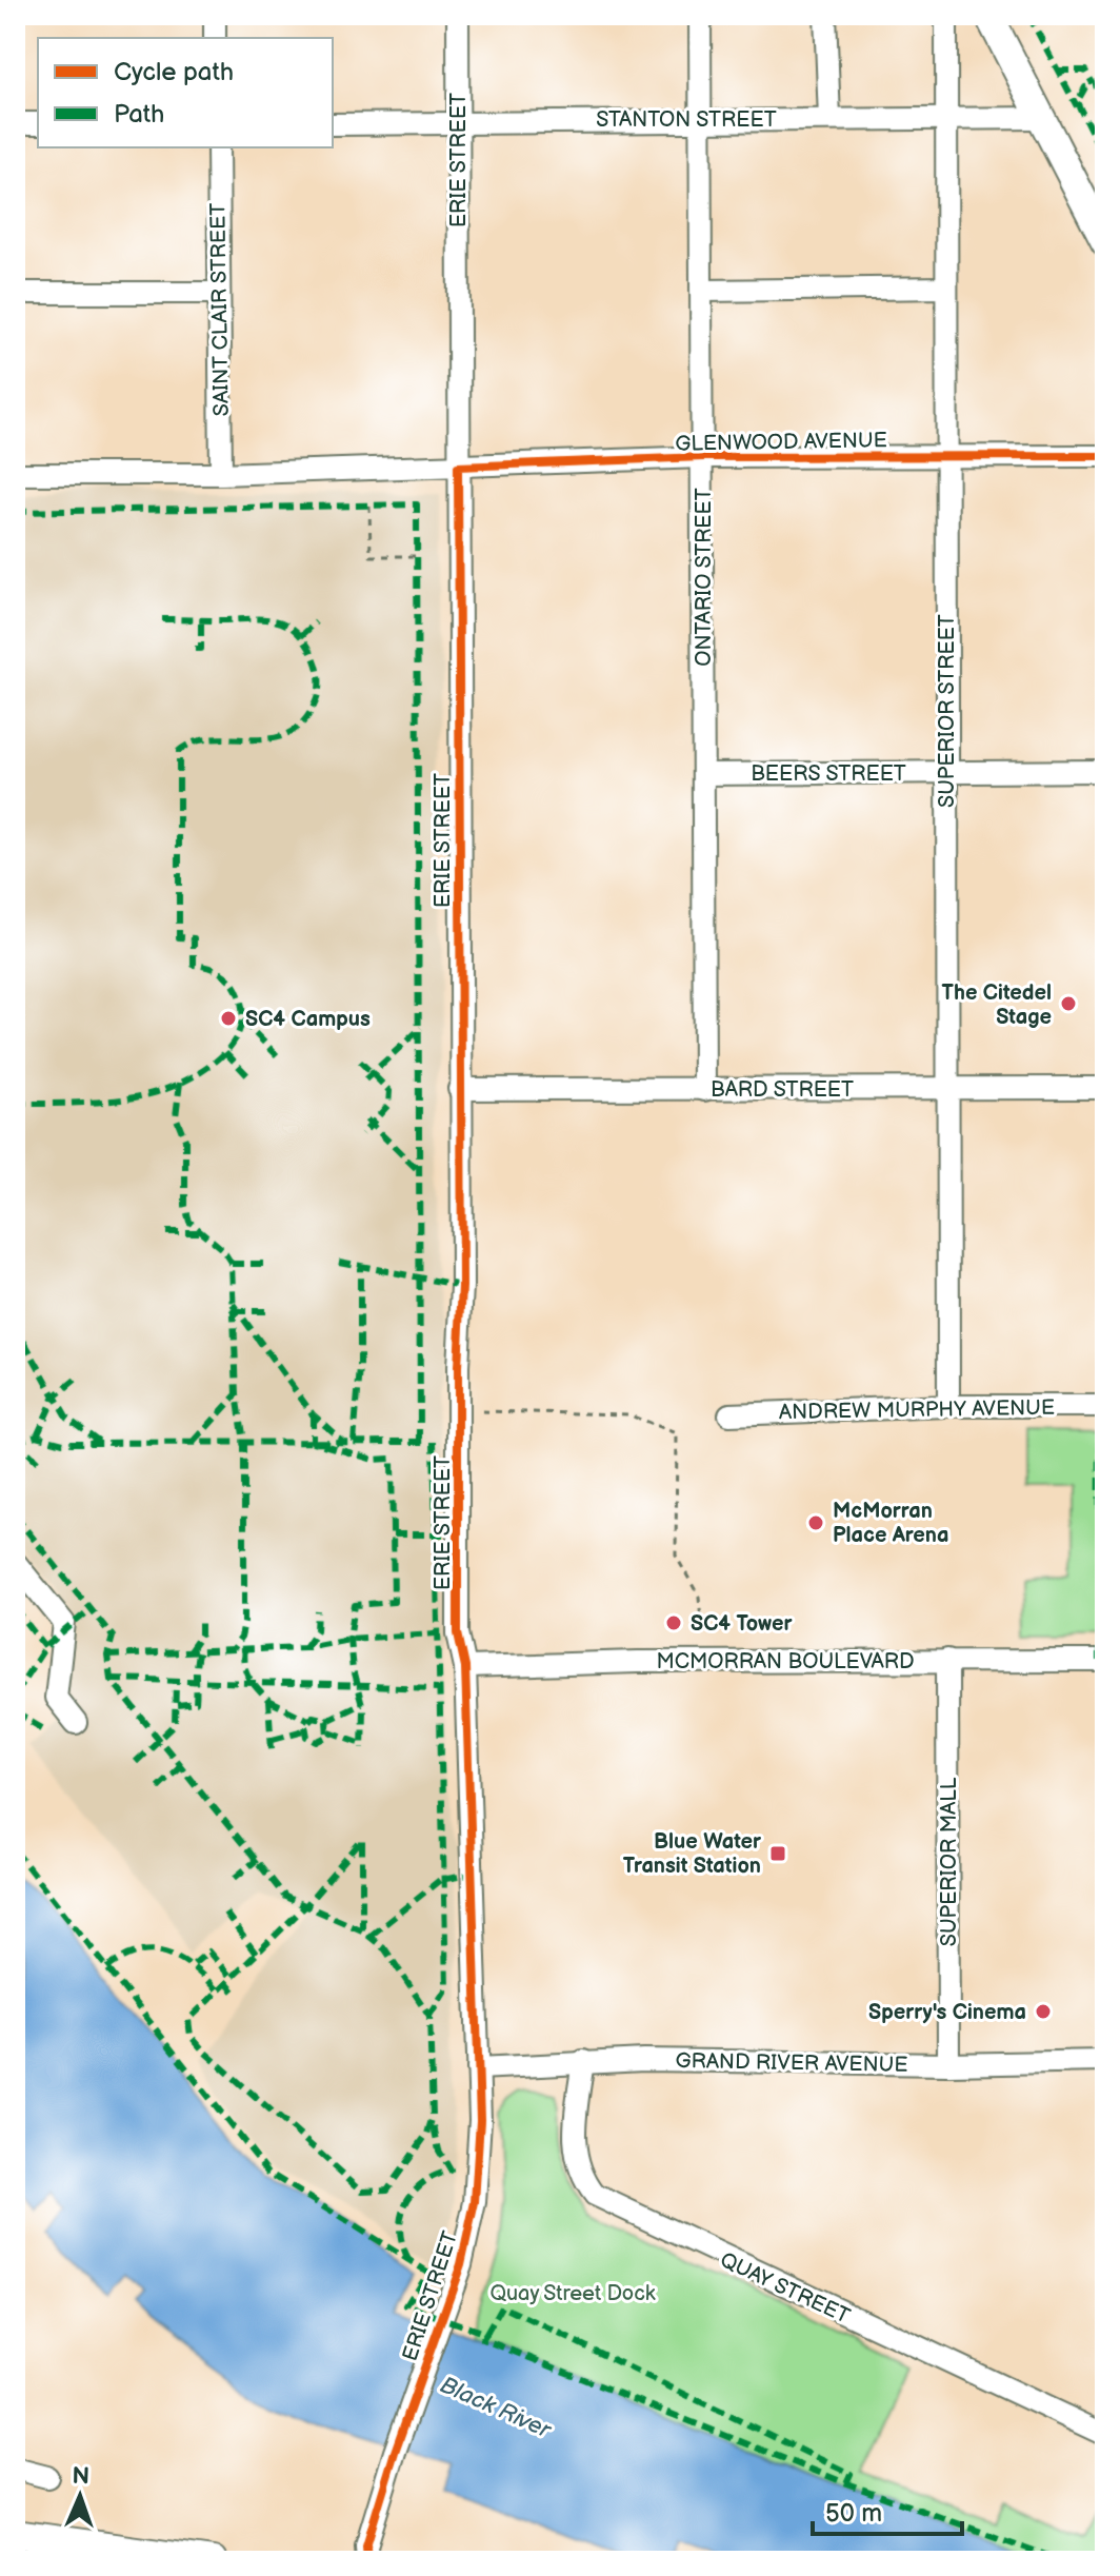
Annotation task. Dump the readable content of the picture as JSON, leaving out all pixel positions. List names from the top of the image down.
{
  "streets": {
    "street": [
      "STANTON STREET",
      "ERIE STREET",
      "SAINT CLAIR STREET",
      "GLENWOOD AVENUE",
      "ONTARIO STREET",
      "SUPERIOR STREET",
      "BEERS STREET",
      "BARD STREET",
      "ANDREW MURPHY AVENUE",
      "MCMORRAN BOULEVARD",
      "SUPERIOR MALL",
      "GRAND RIVER AVENUE",
      "QUAY STREET"
    ]
  },
  "crossings": [
    ["STANTON STREET", "ERIE STREET"],
    ["STANTON STREET", "ONTARIO STREET"],
    ["STANTON STREET", "SUPERIOR STREET"],
    ["ERIE STREET", "GLENWOOD AVENUE"],
    ["ERIE STREET", "BARD STREET"],
    ["ERIE STREET", "MCMORRAN BOULEVARD"],
    ["ERIE STREET", "GRAND RIVER AVENUE"],
    ["SAINT CLAIR STREET", "GLENWOOD AVENUE"],
    ["GLENWOOD AVENUE", "ONTARIO STREET"],
    ["GLENWOOD AVENUE", "SUPERIOR STREET"],
    ["ONTARIO STREET", "BEERS STREET"],
    ["ONTARIO STREET", "BARD STREET"],
    ["SUPERIOR STREET", "BEERS STREET"],
    ["SUPERIOR STREET", "BARD STREET"],
    ["SUPERIOR STREET", "ANDREW MURPHY AVENUE"],
    ["MCMORRAN BOULEVARD", "SUPERIOR MALL"],
    ["SUPERIOR MALL", "GRAND RIVER AVENUE"],
    ["GRAND RIVER AVENUE", "QUAY STREET"]
  ],
  "water": ["Black River"],
  "parks": ["Quay Street Dock"],
  "places": {
    "other": [
      "The Citedel Stage",
      "SC4 Campus",
      "McMorran Place Arena",
      "SC4 Tower",
      "Sperry's Cinema"
    ],
    "transit": ["Blue Water Transit Station"]
  },
  "legend": ["Cycle path", "Path"],
  "scale_bar": "50 m",
  "north": "top"
}
